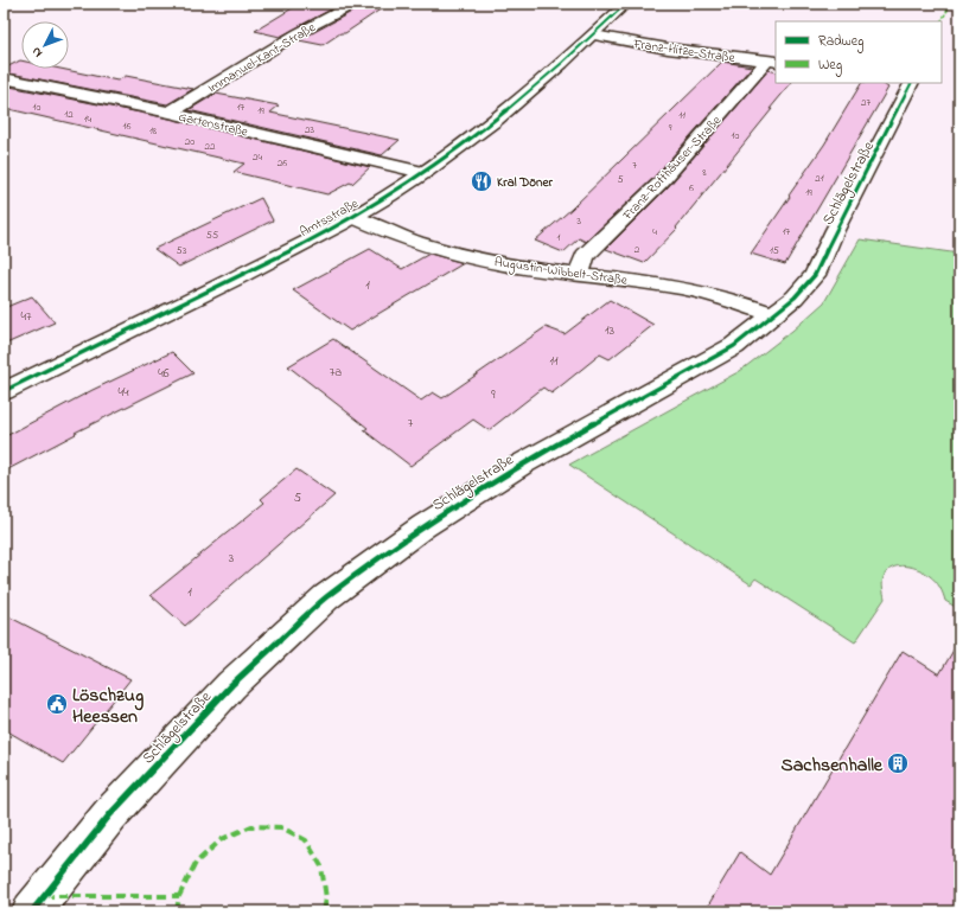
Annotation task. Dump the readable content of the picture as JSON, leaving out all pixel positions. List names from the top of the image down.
{
  "streets": {
    "street": [
      "Franz-Hitze-Straße",
      "Immanuel-Kant-Straße",
      "Gartenstraße",
      "Franz-Rotthäuser-Straße",
      "Schlägelstraße",
      "Amtsstraße",
      "Augustin-Wibbelt-Straße"
    ]
  },
  "crossings": [
    ["Franz-Hitze-Straße", "Franz-Rotthäuser-Straße"],
    ["Franz-Hitze-Straße", "Amtsstraße"],
    ["Immanuel-Kant-Straße", "Gartenstraße"],
    ["Gartenstraße", "Amtsstraße"],
    ["Franz-Rotthäuser-Straße", "Augustin-Wibbelt-Straße"],
    ["Schlägelstraße", "Augustin-Wibbelt-Straße"],
    ["Amtsstraße", "Augustin-Wibbelt-Straße"]
  ],
  "places": {
    "restaurant": ["Kral Döner"],
    "public building": ["Löschzug Heessen"],
    "building": ["Sachsenhalle"]
  },
  "house_numbers": [
    "27",
    "10",
    "17",
    "19",
    "12",
    "11",
    "14",
    "16",
    "9",
    "23",
    "18",
    "10",
    "20",
    "22",
    "24",
    "26",
    "7",
    "8",
    "21",
    "5",
    "6",
    "19",
    "3",
    "4",
    "17",
    "55",
    "1",
    "2",
    "53",
    "15",
    "1",
    "47",
    "13",
    "11",
    "7a",
    "46",
    "44",
    "9",
    "7",
    "5",
    "3",
    "1"
  ],
  "legend": ["Radweg", "Weg"],
  "north": "bottom left"
}
